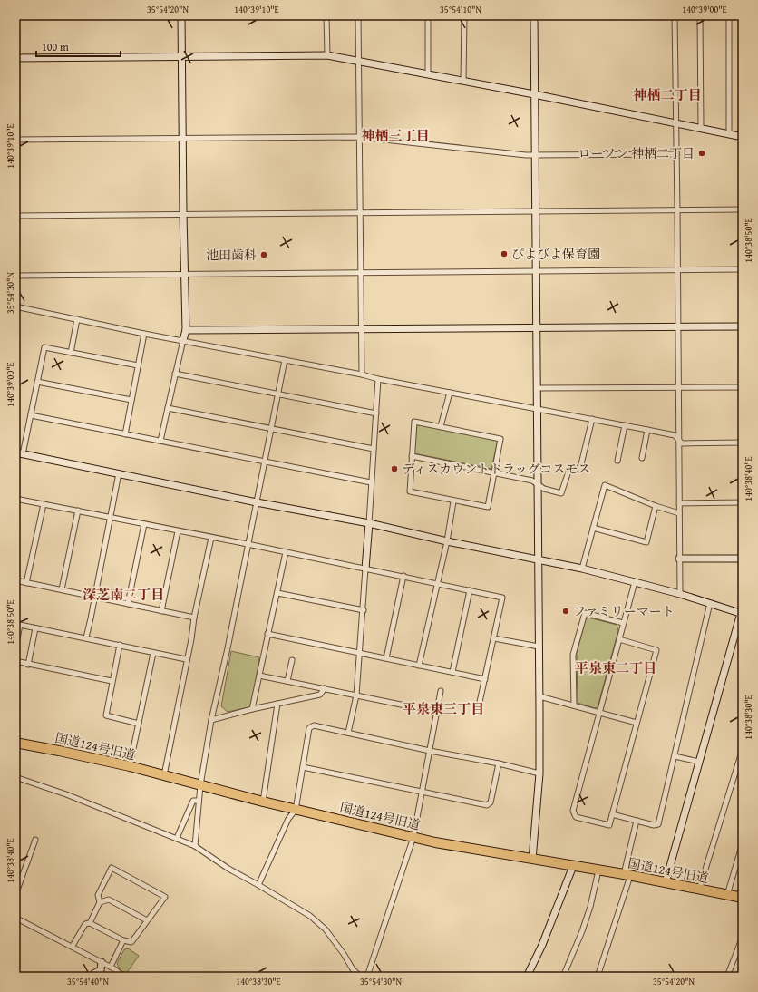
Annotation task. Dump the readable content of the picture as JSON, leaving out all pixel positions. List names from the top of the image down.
{
  "streets": {
    "highway": ["国道124号旧道"]
  },
  "districts": [
    "神栖二丁目",
    "神栖三丁目",
    "深芝南二丁目",
    "平泉東二丁目",
    "平泉東三丁目"
  ],
  "places": [
    "ローソン 神栖二丁目",
    "ぴよびよ保育園",
    "池田歯科",
    "ディスカウントドラッグコスモス",
    "ファミリーマート"
  ],
  "scale_bar": "100 m",
  "coordinates": [
    "35°54'20\"N",
    "140°39'10\"E",
    "35°54'10\"N",
    "140°39'00\"E",
    "140°38'50\"E",
    "35°54'30\"N",
    "140°38'40\"E",
    "140°38'30\"E",
    "35°54'40\"N"
  ]
}
